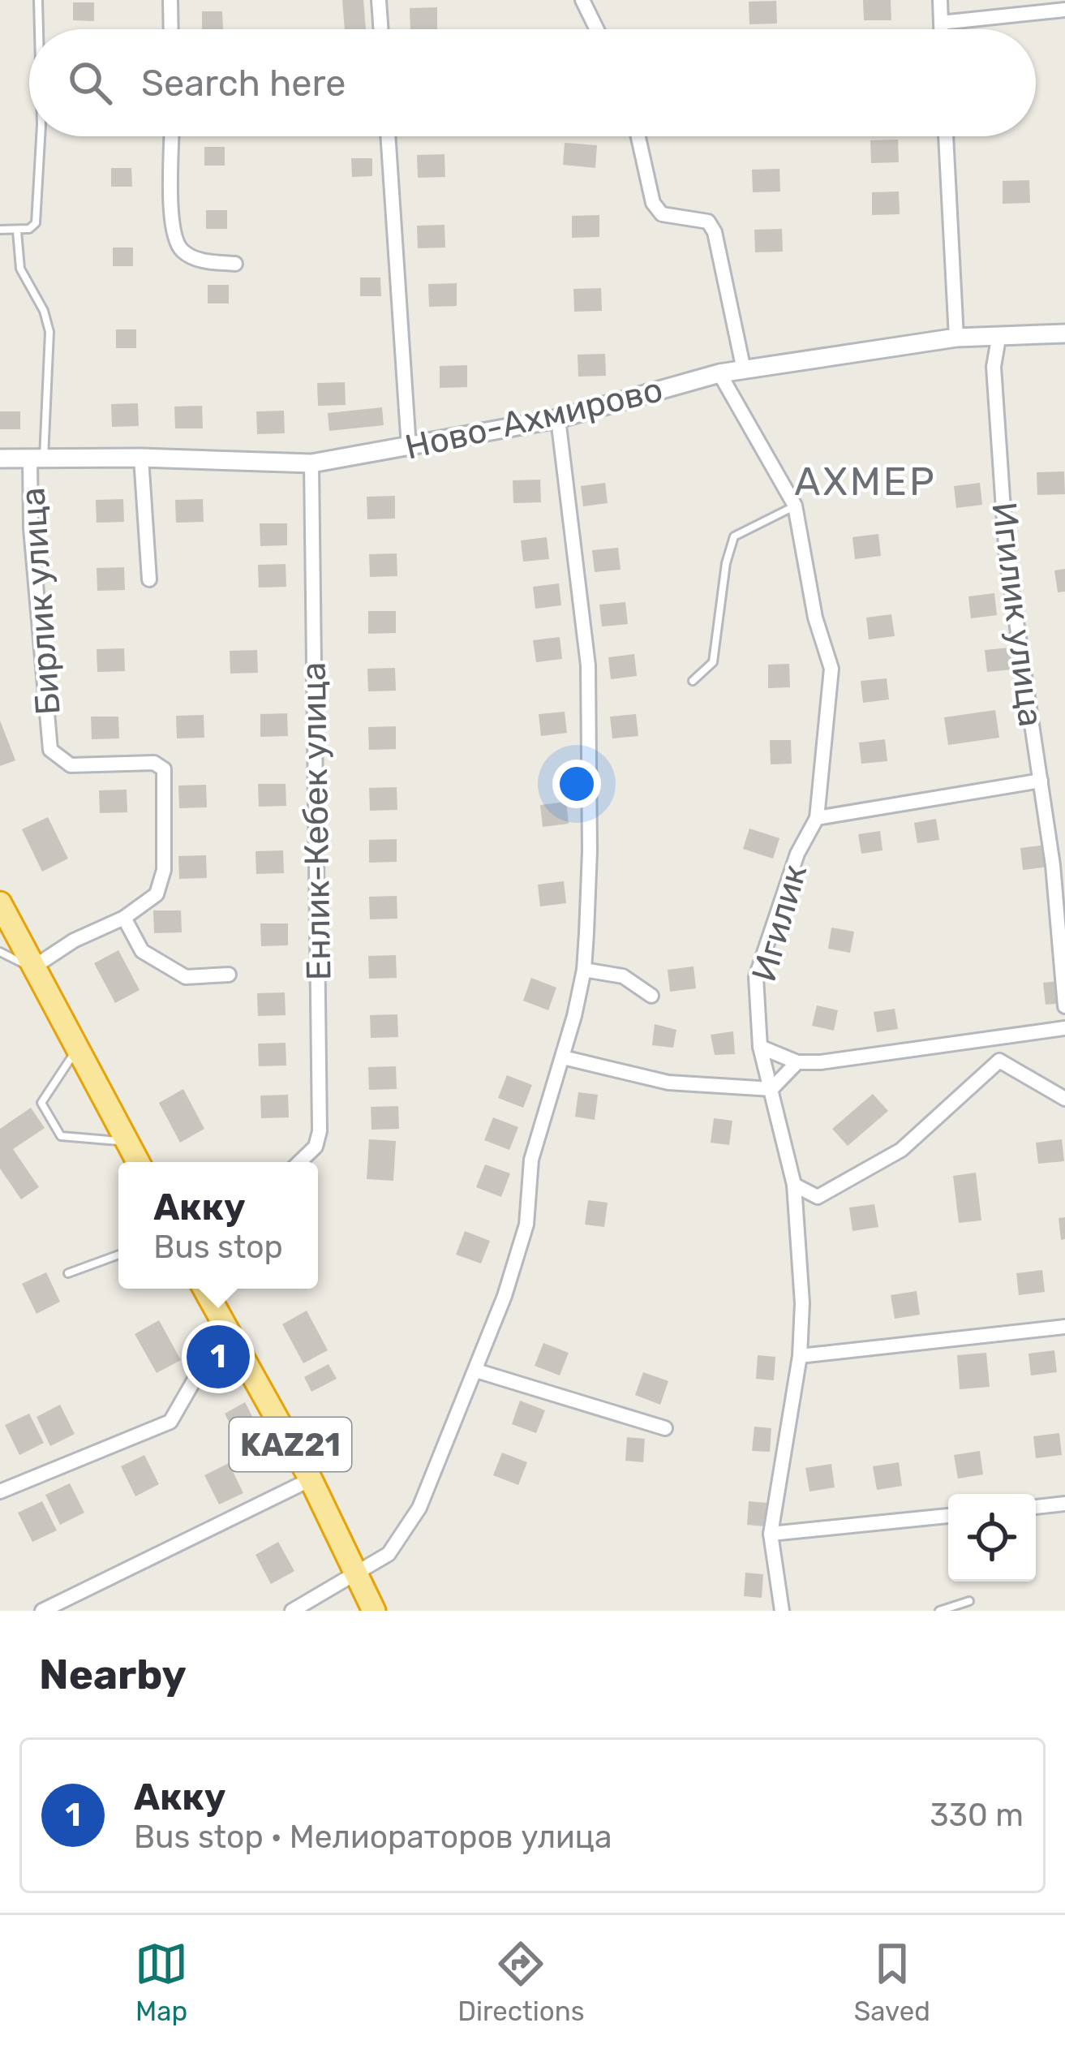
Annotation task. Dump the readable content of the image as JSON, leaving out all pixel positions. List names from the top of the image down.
{
  "streets": {
    "highway": ["KAZ21"],
    "street": [
      "Ново-Ахмирово",
      "Бирлик улица",
      "Игилик улица",
      "Енлик-Кебек улица",
      "Игилик"
    ]
  },
  "crossings": [
    ["Ново-Ахмирово", "Бирлик улица"],
    ["Ново-Ахмирово", "Игилик улица"],
    ["Ново-Ахмирово", "Енлик-Кебек улица"],
    ["Ново-Ахмирово", "Игилик"]
  ],
  "districts": ["АХМЕР"],
  "page": {
    "search": "Search here",
    "popup": ["Акку", "Bus stop"],
    "pins": "1",
    "heading": "Nearby",
    "list": [
      {
        "mark": "1",
        "name": "Акку",
        "note": "Bus stop · Мелиораторов улица",
        "value": "330 m"
      }
    ],
    "nav": ["Map", "Directions", "Saved"]
  }
}
